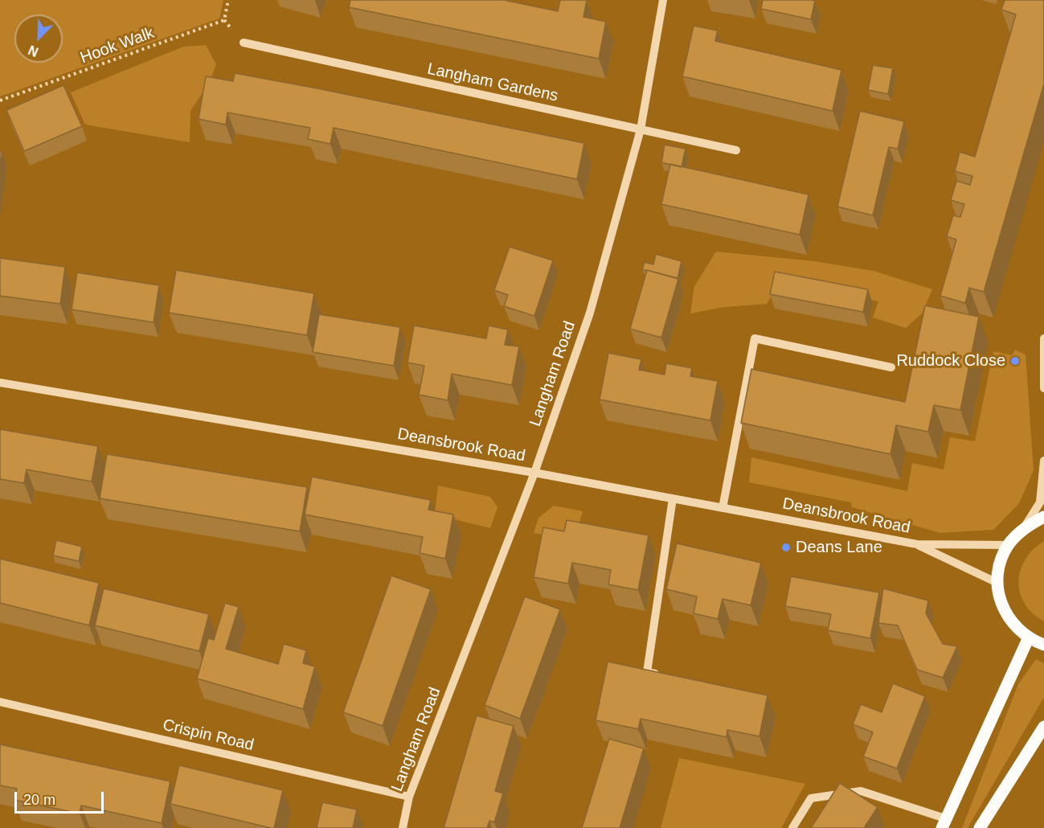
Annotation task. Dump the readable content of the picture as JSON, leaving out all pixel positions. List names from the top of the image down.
{
  "streets": {
    "street": [
      "Langham Gardens",
      "Langham Road",
      "Deansbrook Road",
      "Crispin Road"
    ],
    "path": ["Hook Walk"]
  },
  "crossings": [
    ["Langham Gardens", "Langham Road"],
    ["Langham Road", "Deansbrook Road"],
    ["Langham Road", "Crispin Road"]
  ],
  "places": ["Ruddock Close", "Deans Lane"],
  "scale_bar": "20 m",
  "north": "bottom left"
}
